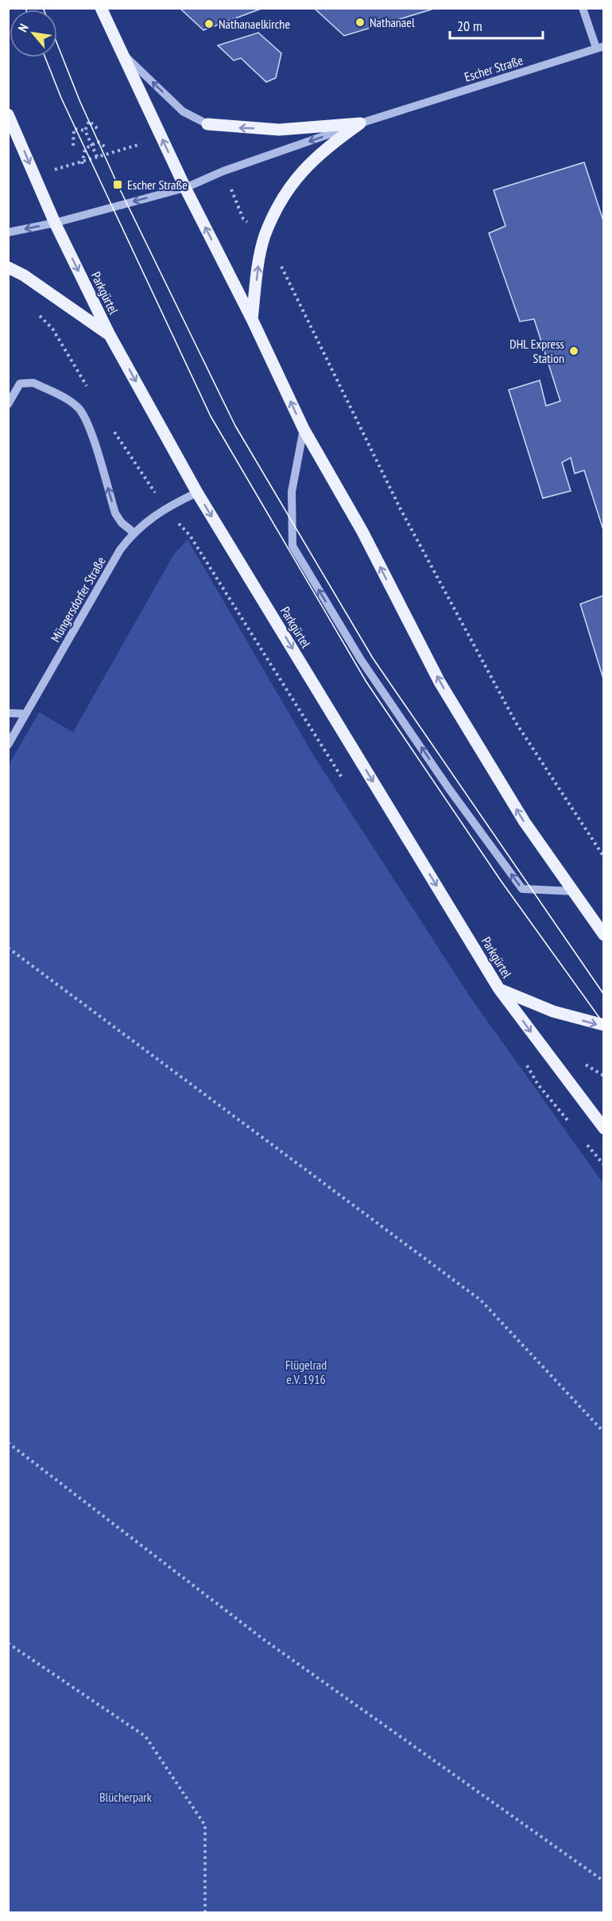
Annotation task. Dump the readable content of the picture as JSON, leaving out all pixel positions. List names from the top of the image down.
{
  "streets": {
    "main road": ["Parkgürtel"],
    "street": ["Escher Straße", "Müngersdorfer Straße"]
  },
  "crossings": [
    ["Escher Straße", "Parkgürtel"],
    ["Parkgürtel", "Müngersdorfer Straße"]
  ],
  "one_way": ["Escher Straße", "Parkgürtel"],
  "parks": ["Flügelrad e.V. 1916", "Blücherpark"],
  "places": {
    "other": ["Nathanael", "Nathanaelkirche", "DHL Express Station"],
    "transit": ["Escher Straße"]
  },
  "scale_bar": "20 m",
  "north": "top left"
}
